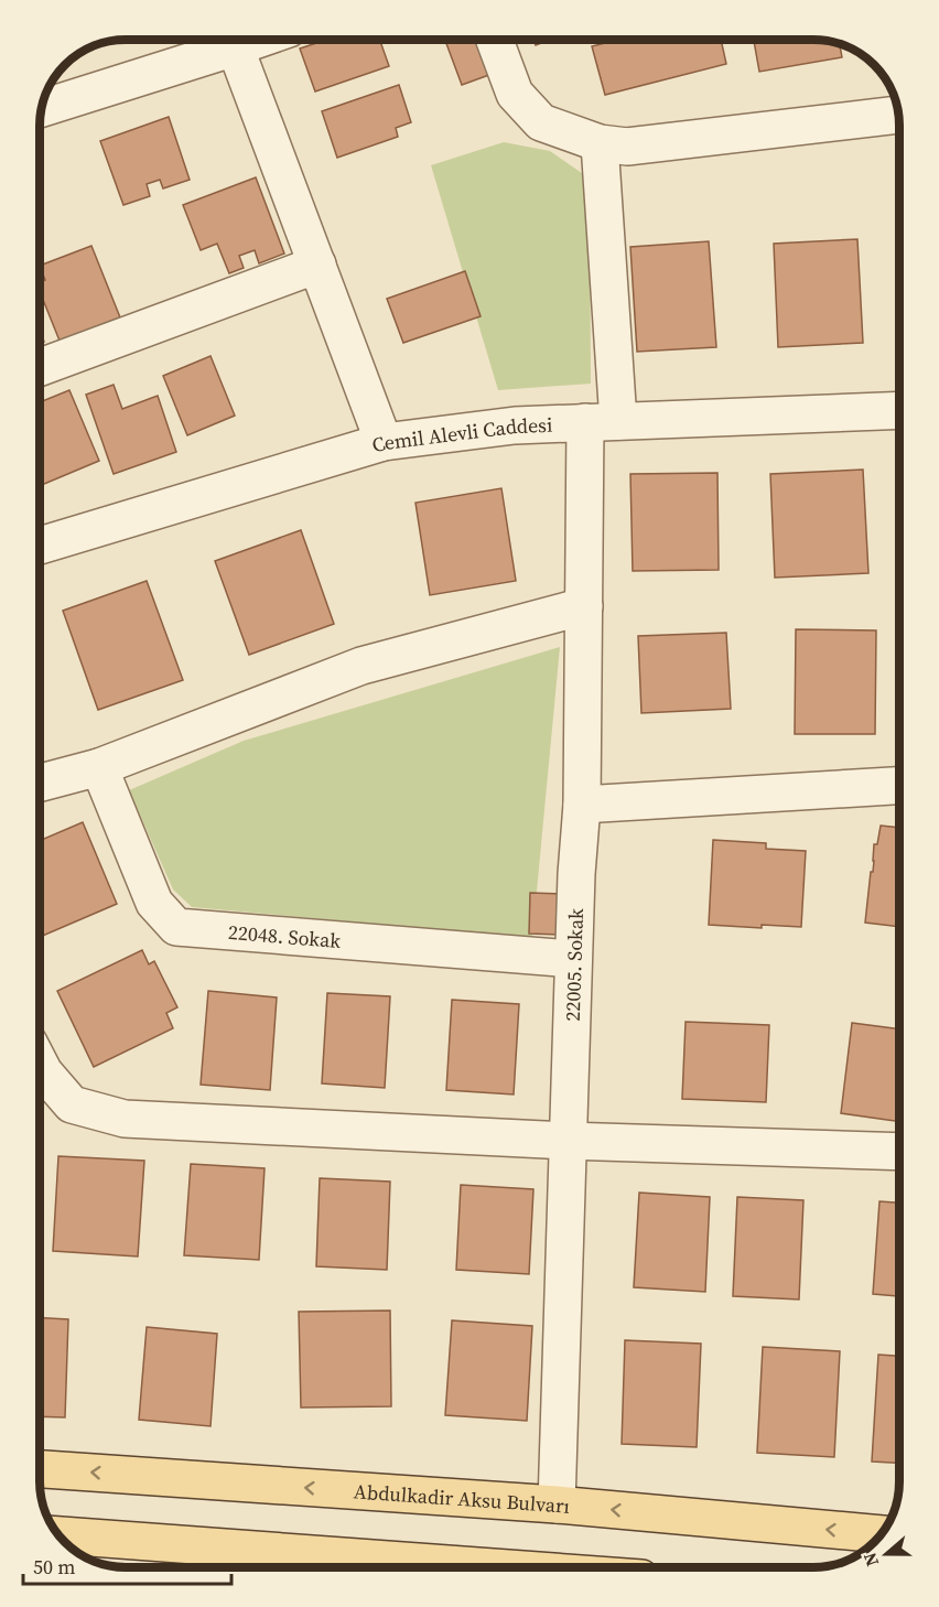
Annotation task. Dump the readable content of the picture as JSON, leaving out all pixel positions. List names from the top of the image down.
{
  "streets": {
    "main road": ["Abdulkadir Aksu Bulvarı"],
    "street": ["Cemil Alevli Caddesi", "22048. Sokak", "22005. Sokak"]
  },
  "crossings": [
    ["Cemil Alevli Caddesi", "22005. Sokak"],
    ["22048. Sokak", "22005. Sokak"],
    ["22005. Sokak", "Abdulkadir Aksu Bulvarı"]
  ],
  "scale_bar": "50 m",
  "north": "left"
}
